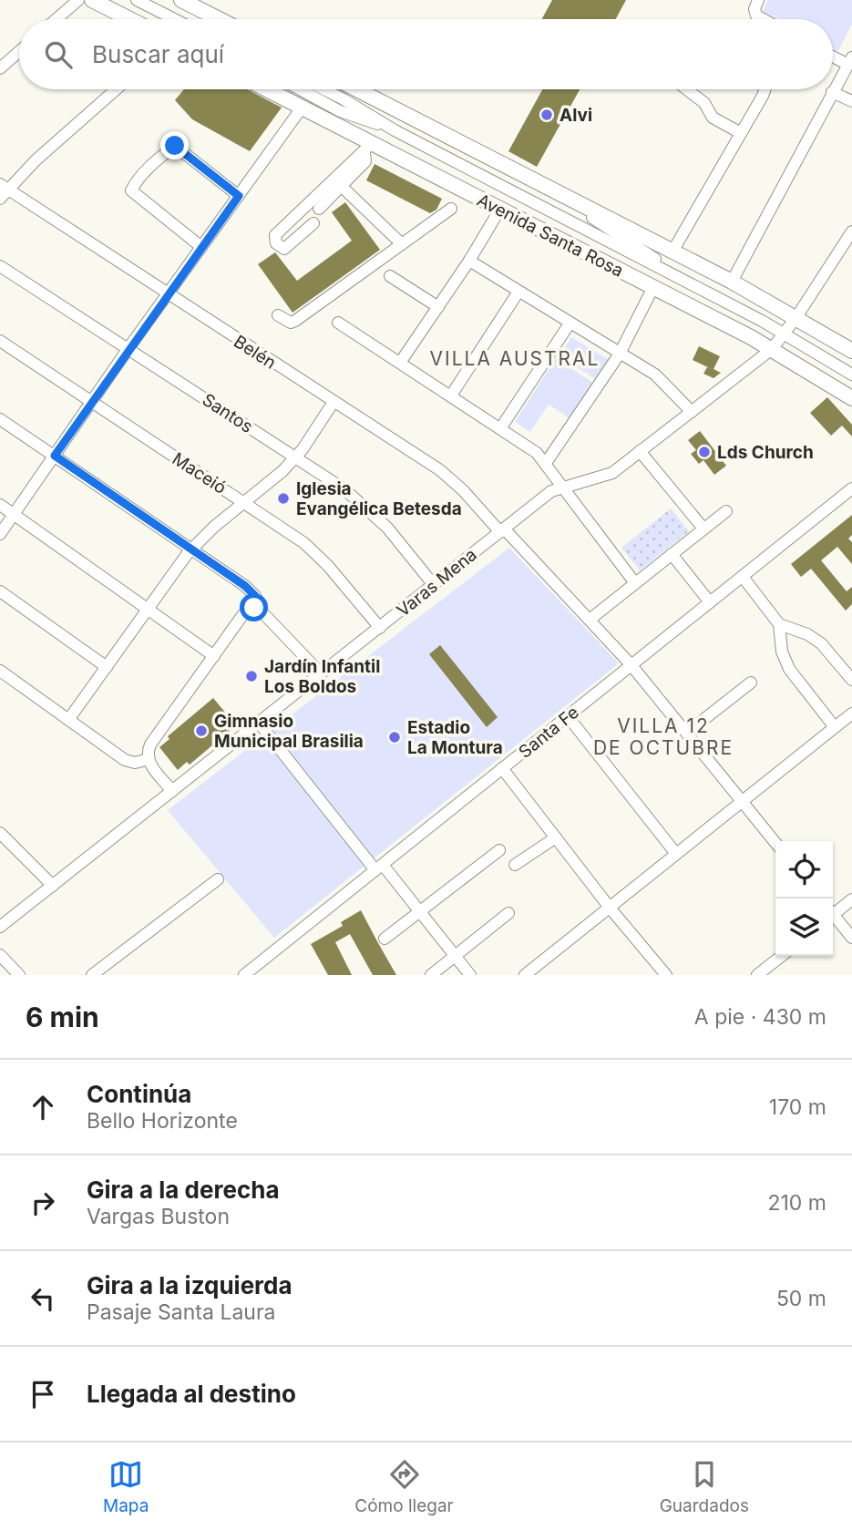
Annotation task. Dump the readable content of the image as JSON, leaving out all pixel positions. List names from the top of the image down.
{
  "streets": {
    "main road": ["Avenida Santa Rosa"],
    "street": [
      "Belén",
      "Santos",
      "Maceió",
      "Varas Mena",
      "Santa Fe"
    ]
  },
  "crossings": [
    ["Avenida Santa Rosa", "Varas Mena"],
    ["Belén", "Varas Mena"],
    ["Belén", "Santa Fe"],
    ["Santos", "Varas Mena"],
    ["Maceió", "Varas Mena"]
  ],
  "districts": ["VILLA AUSTRAL", "VILLA 12 DE OCTUBRE"],
  "places": [
    "Alvi",
    "Lds Church",
    "Iglesia Evangélica Betesda",
    "Jardín Infantil Los Boldos",
    "Gimnasio Municipal Brasilia",
    "Estadio La Montura"
  ],
  "page": {
    "search": "Buscar aquí",
    "heading": ["6 min", "A pie · 430 m"],
    "list": [
      ["Continúa", "Bello Horizonte", "170 m"],
      ["Gira a la derecha", "Vargas Buston", "210 m"],
      ["Gira a la izquierda", "Pasaje Santa Laura", "50 m"],
      "Llegada al destino"
    ],
    "nav": ["Mapa", "Cómo llegar", "Guardados"]
  }
}
